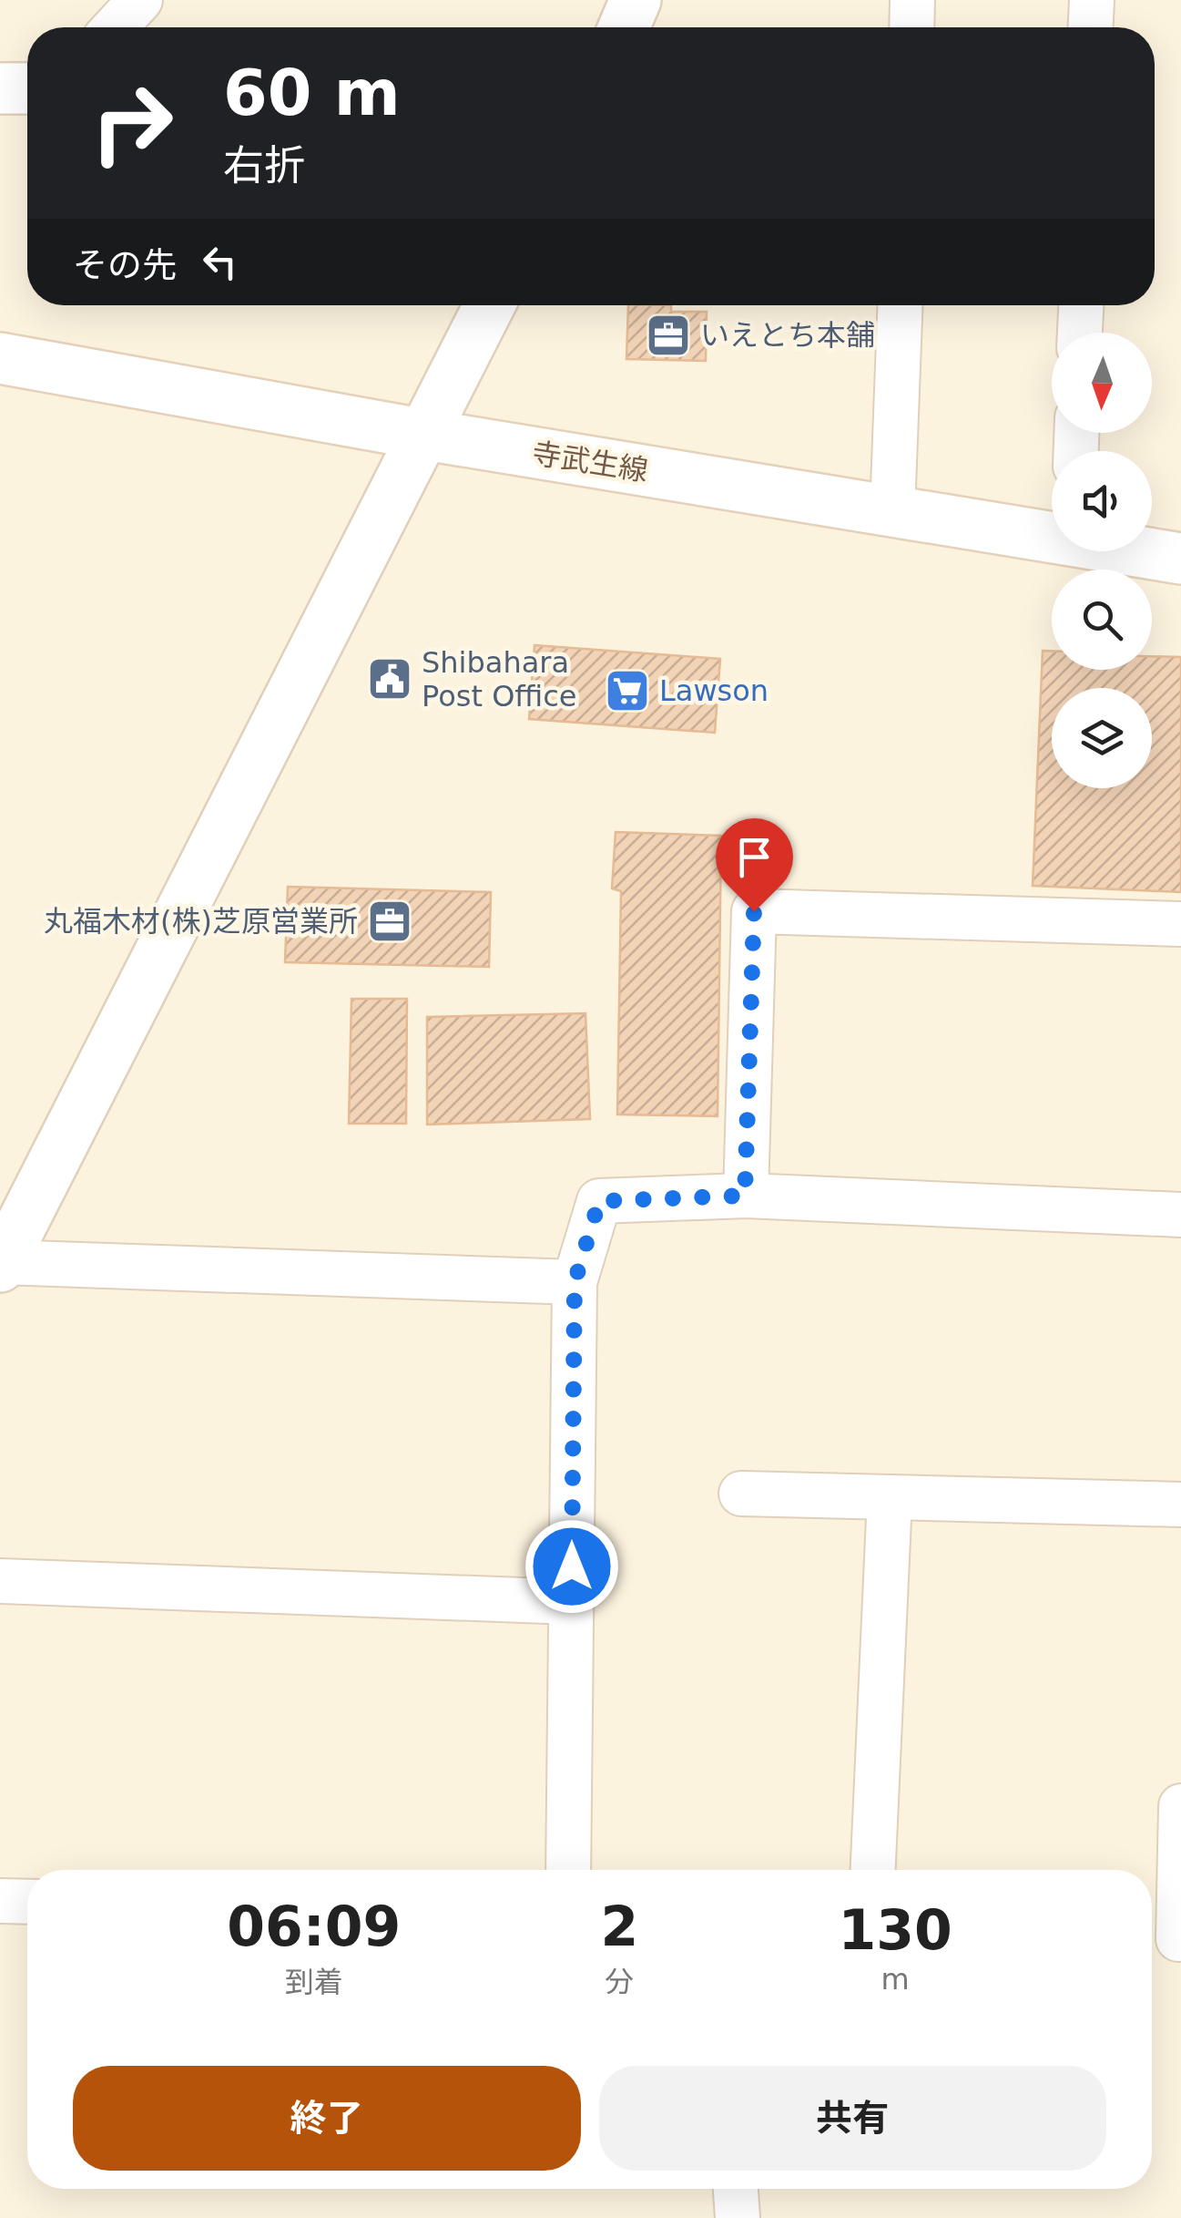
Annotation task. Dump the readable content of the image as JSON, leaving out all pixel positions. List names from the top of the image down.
{
  "streets": {
    "main road": ["寺武生線"]
  },
  "places": {
    "office": ["いえとち本舗", "丸福木材(株)芝原営業所"],
    "public building": ["Shibahara Post Office"],
    "supermarket": ["Lawson"]
  },
  "north": "bottom",
  "page": {
    "turn": ["60 m", "右折"],
    "then": "その先",
    "eta": [
      "06:09",
      "到着",
      "2",
      "分",
      "130",
      "m"
    ],
    "buttons": ["終了", "共有"]
  }
}
